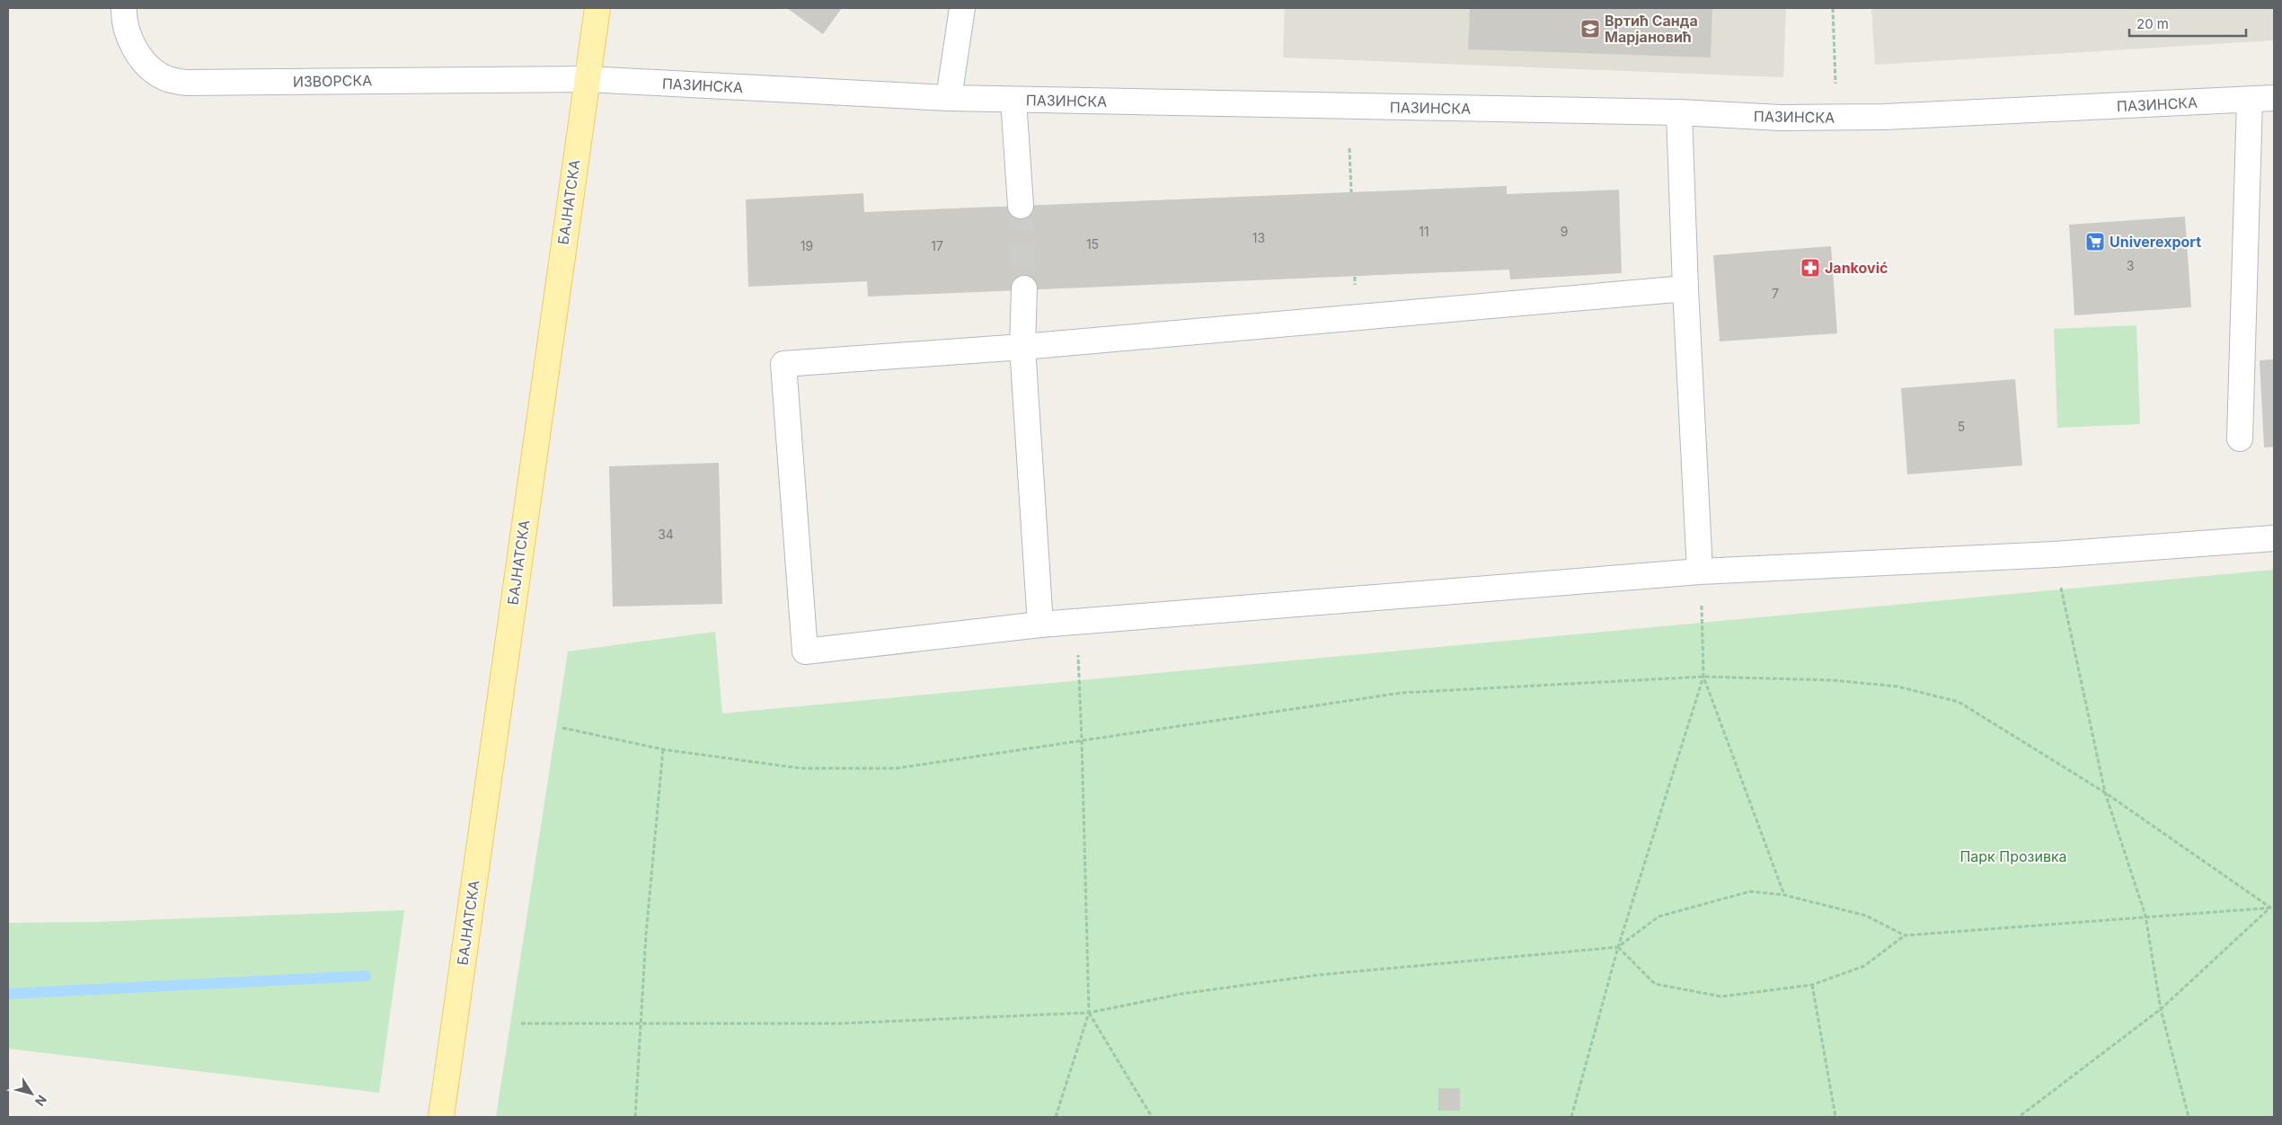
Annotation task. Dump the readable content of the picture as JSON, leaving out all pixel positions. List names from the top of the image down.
{
  "streets": {
    "main road": ["БАЈНАТСКА"],
    "street": ["ИЗВОРСКА", "ПАЗИНСКА"]
  },
  "crossings": [
    ["ИЗВОРСКА", "ПАЗИНСКА"],
    ["ИЗВОРСКА", "БАЈНАТСКА"],
    ["ПАЗИНСКА", "БАЈНАТСКА"]
  ],
  "parks": ["Парк Прозивка"],
  "places": {
    "school or university": ["Вртић Санда Марјановић"],
    "supermarket": ["Univerexport"],
    "pharmacy": ["Janković"]
  },
  "house_numbers": [
    "11",
    "9",
    "13",
    "15",
    "19",
    "17",
    "3",
    "7",
    "5",
    "34"
  ],
  "scale_bar": "20 m",
  "north": "bottom right"
}
